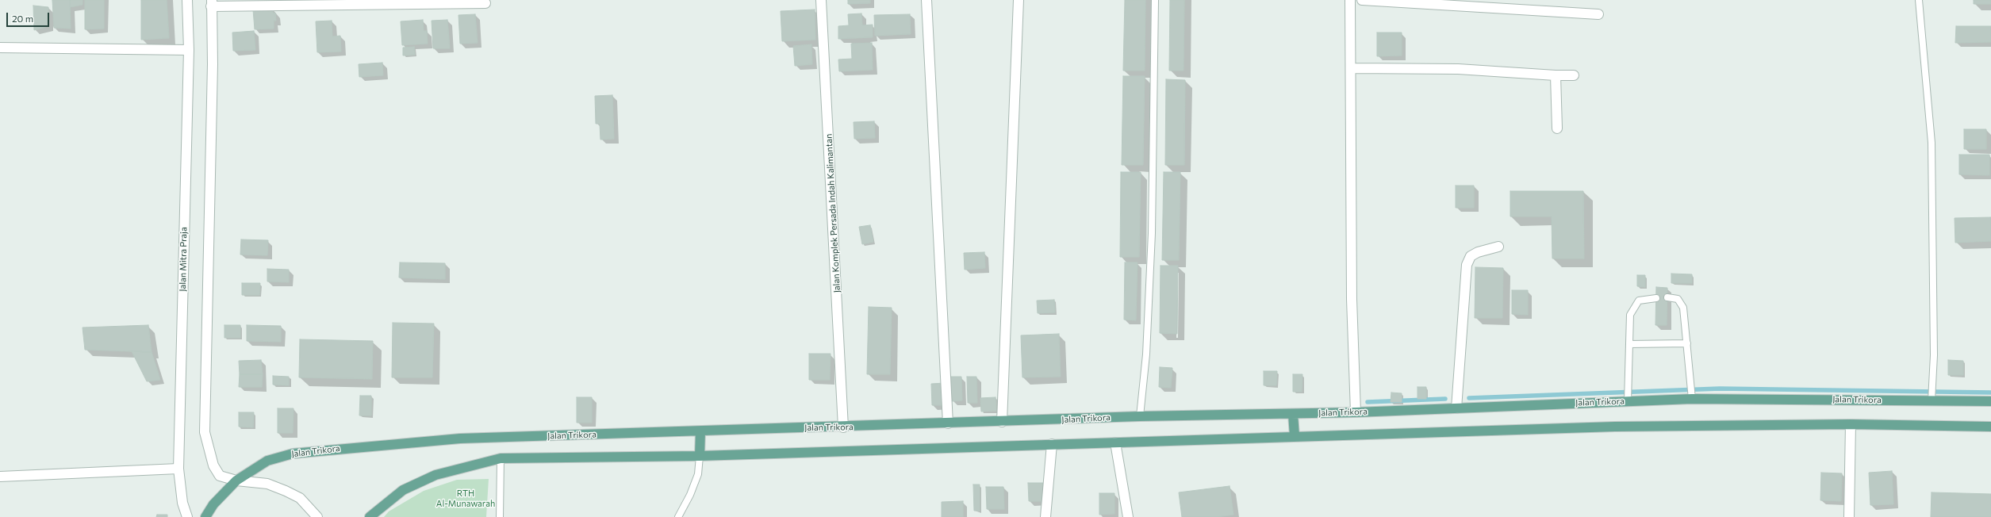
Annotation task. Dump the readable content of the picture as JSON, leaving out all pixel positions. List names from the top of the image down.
{
  "streets": {
    "main road": ["Jalan Trikora"],
    "street": ["Jalan Komplek Persada Indah Kalimantan", "Jalan Mitra Praja"]
  },
  "crossings": [
    ["Jalan Komplek Persada Indah Kalimantan", "Jalan Trikora"]
  ],
  "parks": ["RTH Al-Munawarah"],
  "scale_bar": "20 m"
}
